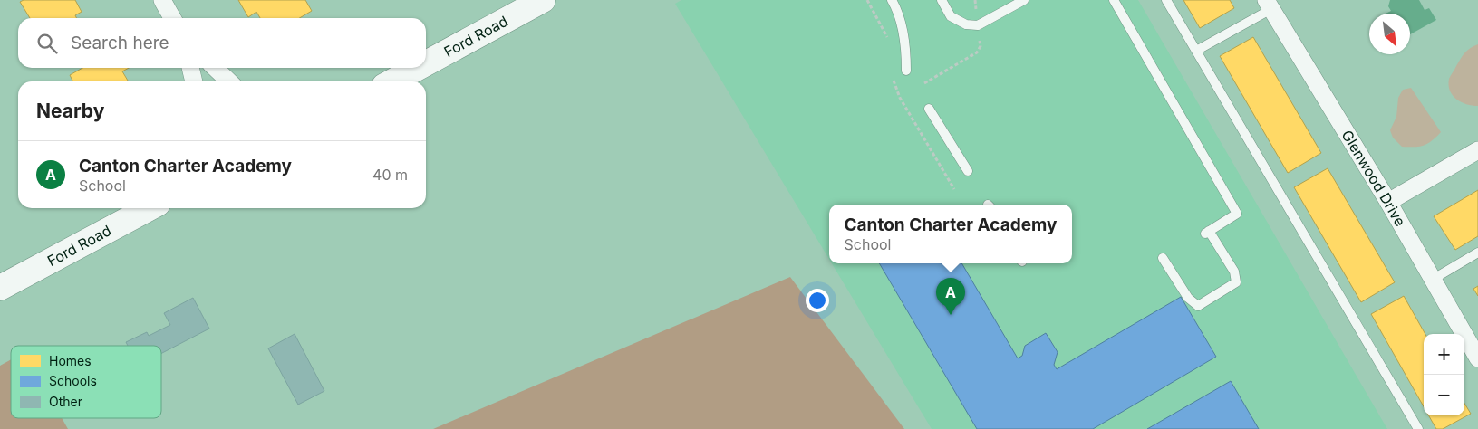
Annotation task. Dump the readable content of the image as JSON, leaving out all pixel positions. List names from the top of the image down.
{
  "streets": {
    "main road": ["Ford Road"],
    "street": ["Glenwood Drive"]
  },
  "legend": ["Homes", "Schools", "Other"],
  "north": "bottom right",
  "page": {
    "search": "Search here",
    "heading": "Nearby",
    "list": [
      {
        "mark": "A",
        "name": "Canton Charter Academy",
        "note": "School",
        "value": "40 m"
      }
    ],
    "popup": ["Canton Charter Academy", "School"],
    "pins": "A",
    "map_buttons": ["+", "−"]
  }
}
